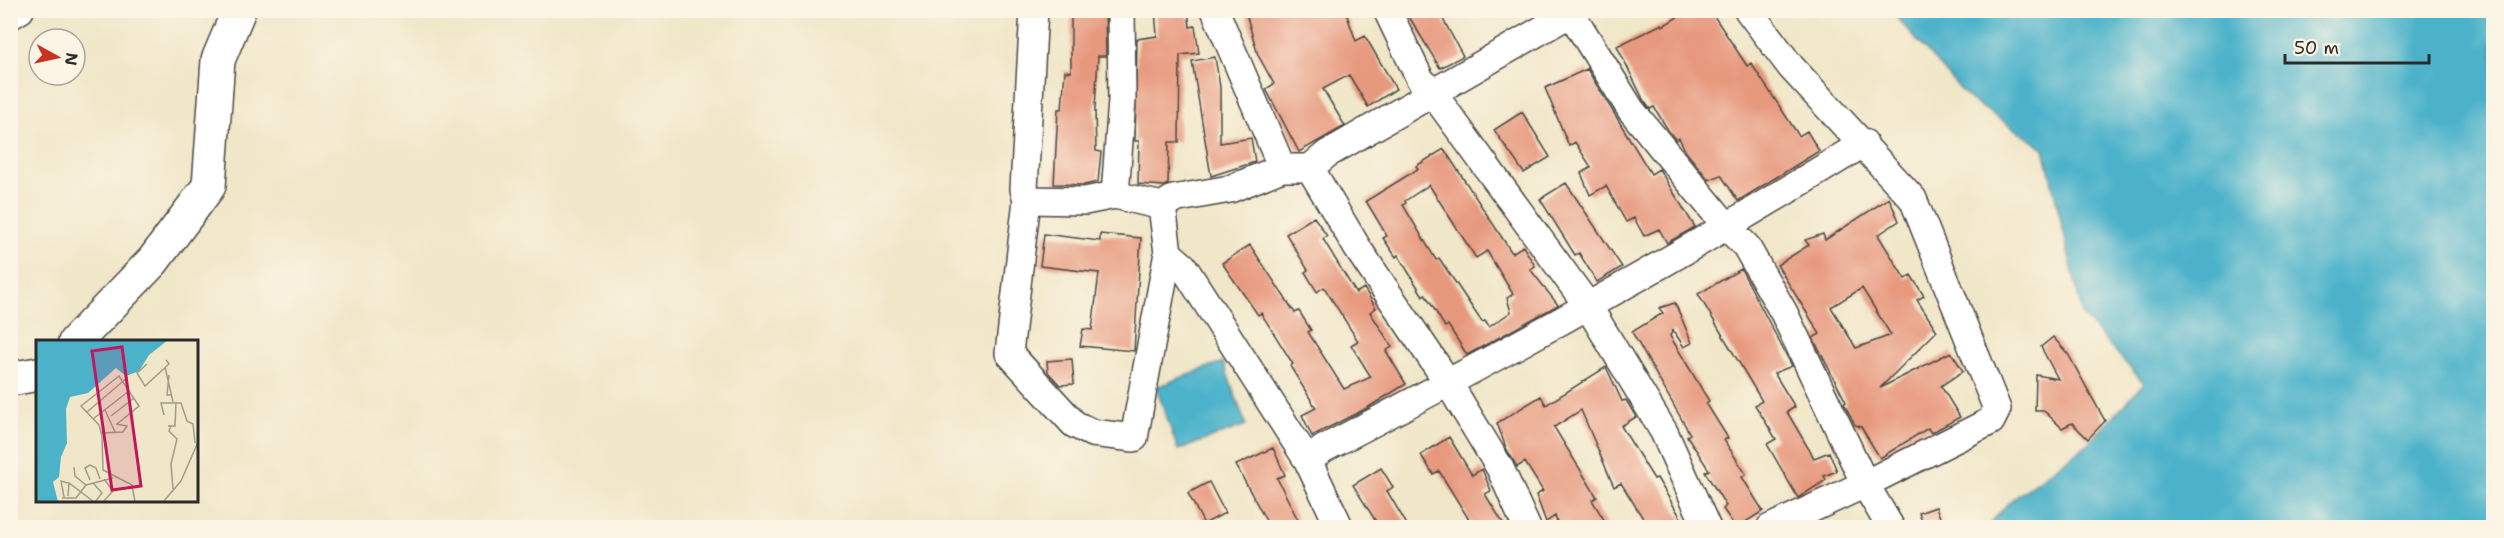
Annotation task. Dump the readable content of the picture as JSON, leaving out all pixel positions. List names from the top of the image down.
{
  "scale_bar": "50 m",
  "north": "right"
}
